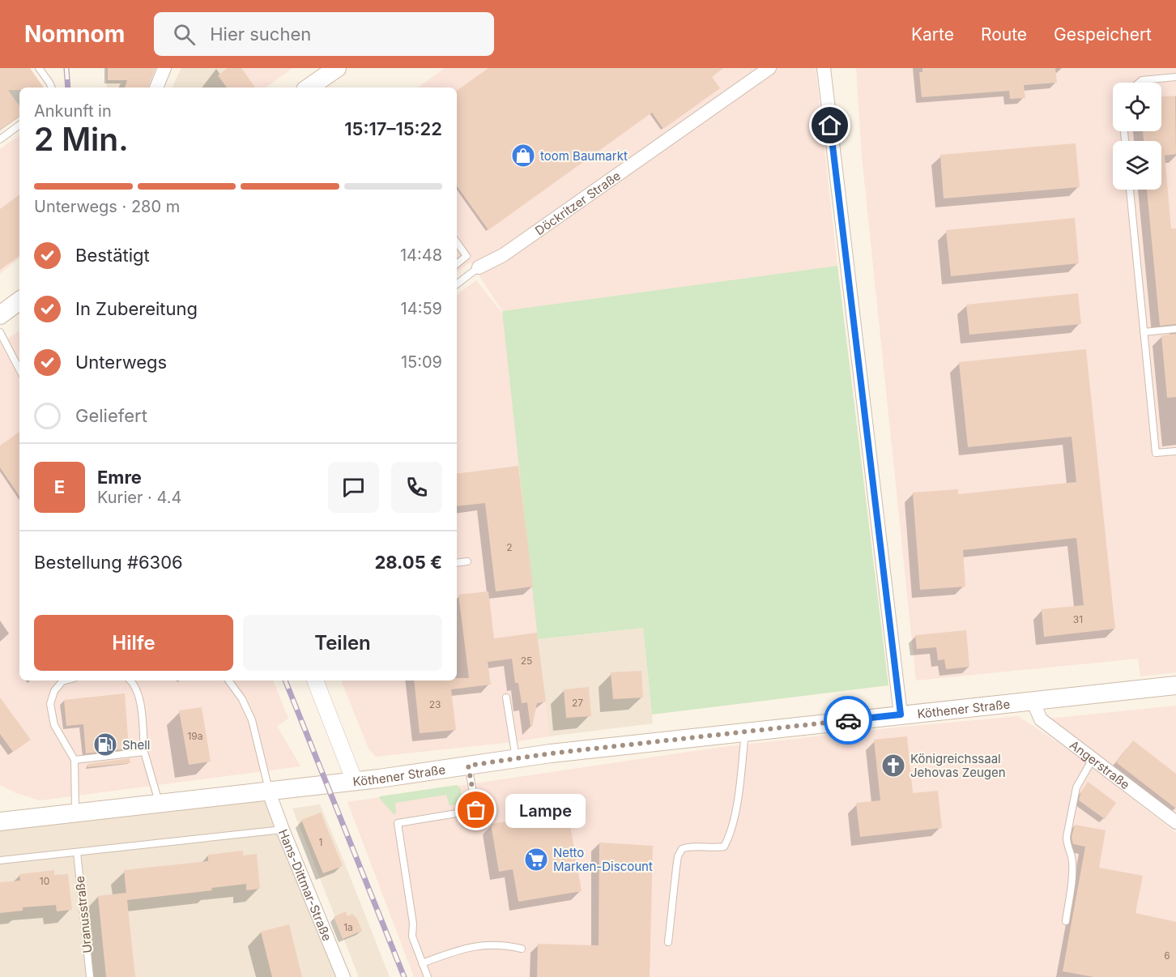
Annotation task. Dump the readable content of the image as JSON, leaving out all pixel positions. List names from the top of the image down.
{
  "streets": {
    "main road": ["Köthener Straße"],
    "street": ["Döckritzer Straße", "Angerstraße", "Hans-Dittmar-Straße"],
    "lane": ["Uranusstraße"]
  },
  "crossings": [
    ["Köthener Straße", "Angerstraße"],
    ["Köthener Straße", "Hans-Dittmar-Straße"]
  ],
  "places": {
    "shop": ["toom Baumarkt"],
    "fuel station": ["Shell"],
    "church": ["Königreichssaal Jehovas Zeugen"],
    "other": ["Lampe"],
    "supermarket": ["Netto Marken-Discount"]
  },
  "house_numbers": [
    "2",
    "31",
    "25",
    "27",
    "23",
    "19a",
    "1",
    "10",
    "1a",
    "6"
  ],
  "page": {
    "header": "Nomnom",
    "search": "Hier suchen",
    "nav": ["Karte", "Route", "Gespeichert"],
    "heading": ["2 Min.", "Ankunft in", "15:17–15:22"],
    "panel": [
      "Emre",
      "Kurier · 4.4",
      "Bestellung #6306",
      "28.05 €"
    ],
    "bar": "Unterwegs · 280 m",
    "list": [
      ["Bestätigt", "14:48"],
      ["In Zubereitung", "14:59"],
      ["Unterwegs", "15:09"],
      "Geliefert"
    ],
    "round": "E",
    "buttons": ["Hilfe", "Teilen"],
    "bubble": "Lampe"
  }
}
